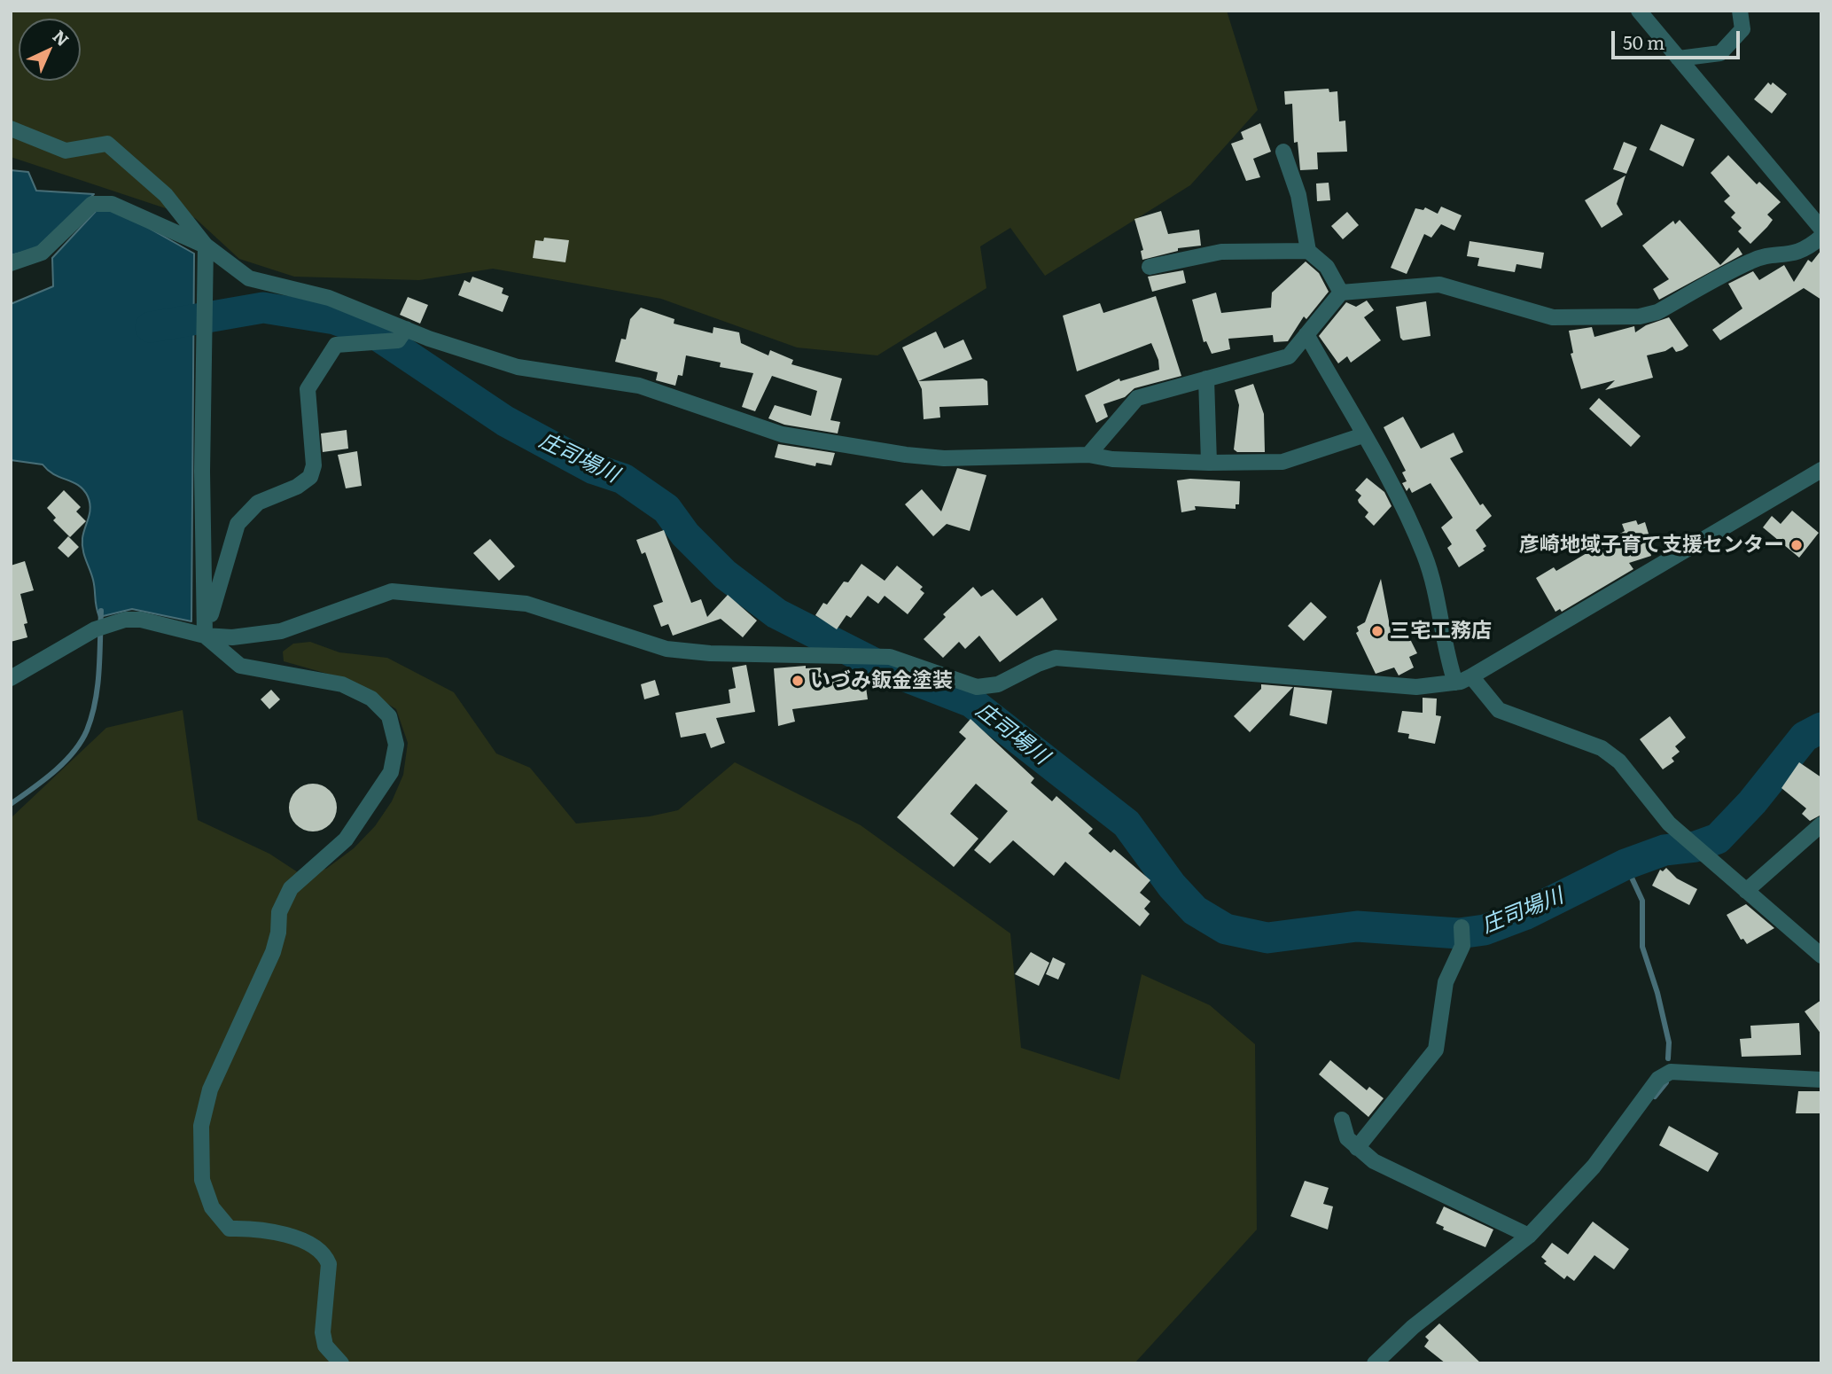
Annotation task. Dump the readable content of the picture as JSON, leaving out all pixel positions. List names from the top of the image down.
{
  "water": ["庄司場川"],
  "places": ["彦崎地域子育て支援センター", "三宅工務店", "いづみ鈑金塗装"],
  "scale_bar": "50 m",
  "north": "top right"
}
